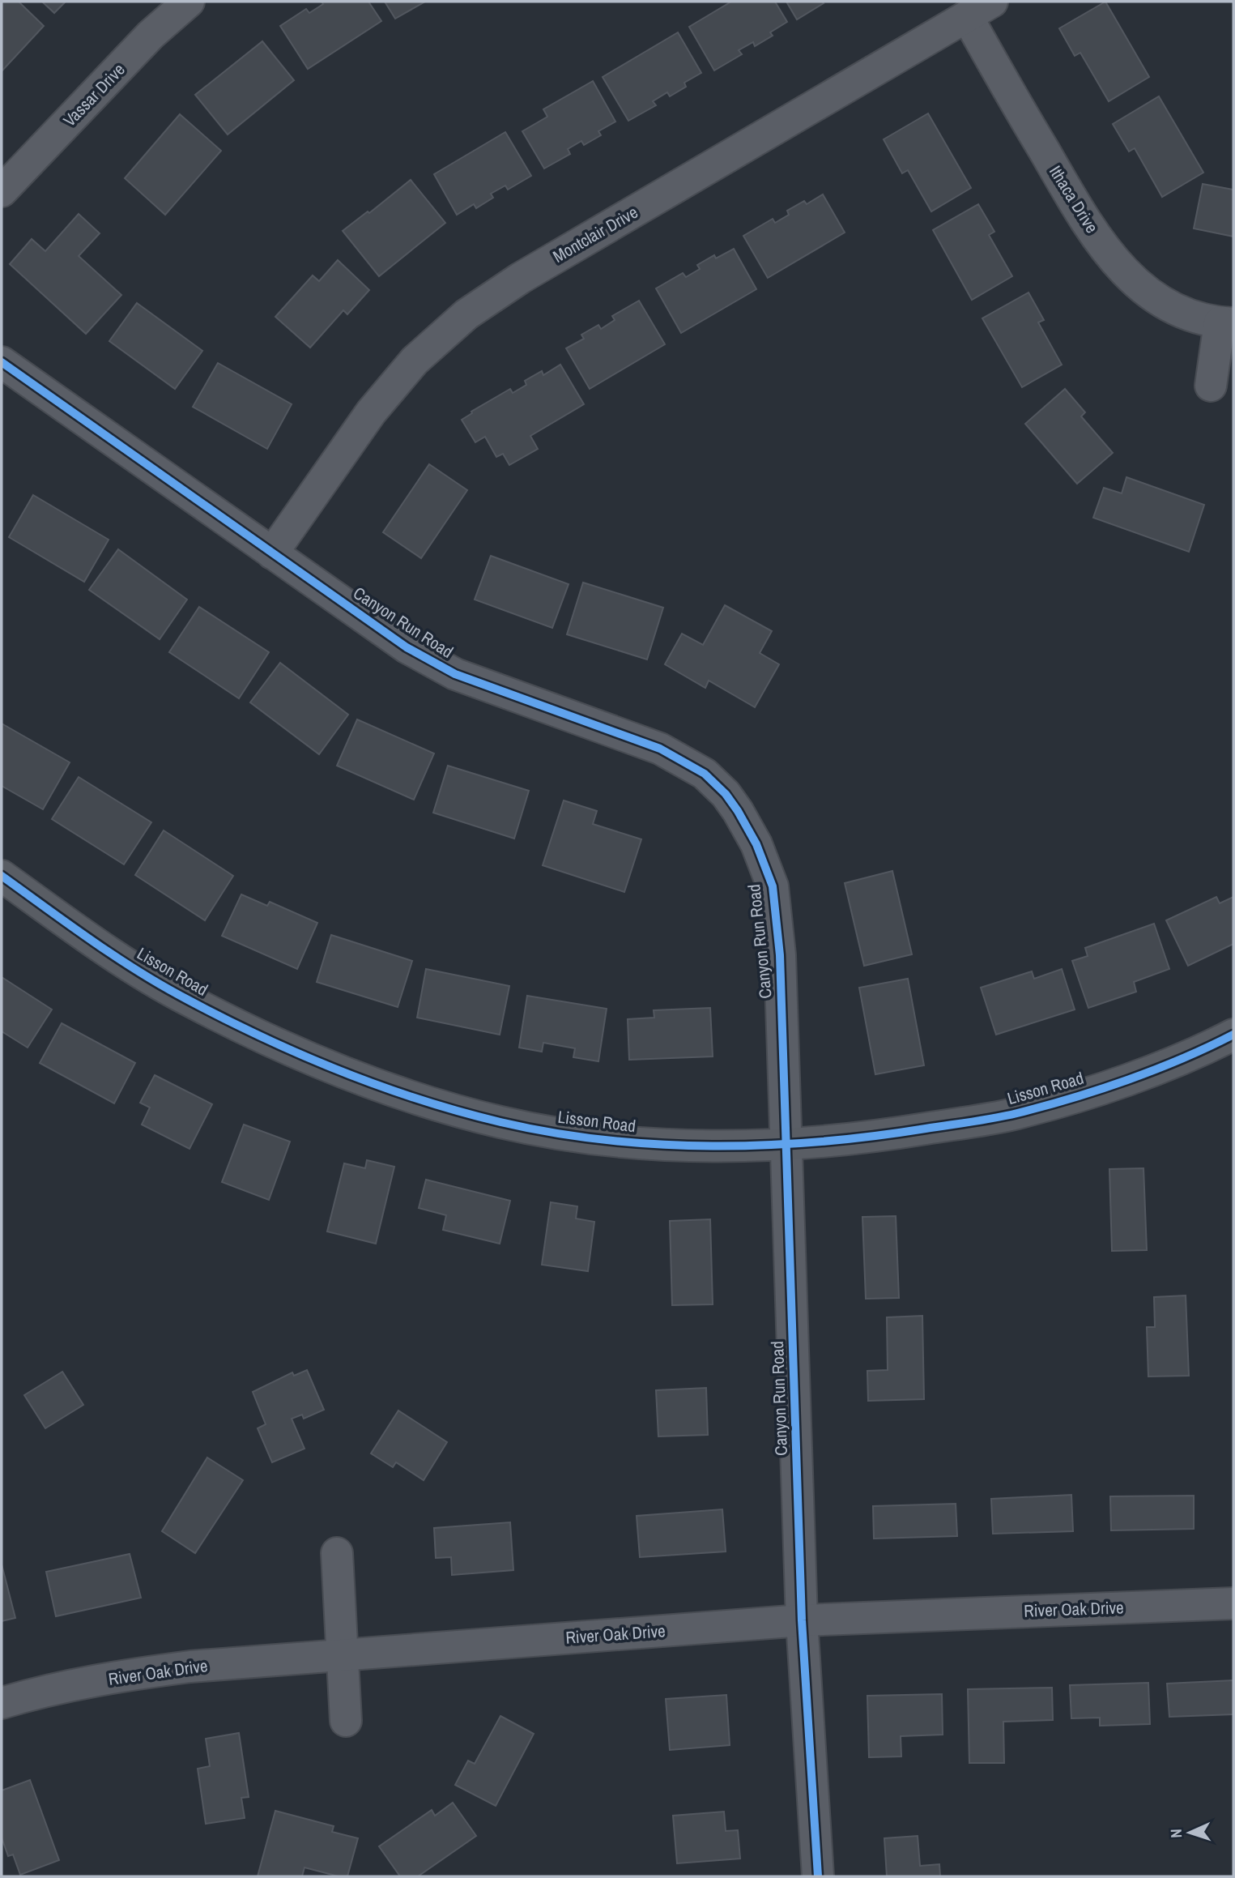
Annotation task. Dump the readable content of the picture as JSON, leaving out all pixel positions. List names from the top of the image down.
{
  "streets": {
    "street": [
      "Vassar Drive",
      "Ithaca Drive",
      "Montclair Drive",
      "Canyon Run Road",
      "Lisson Road",
      "River Oak Drive"
    ]
  },
  "crossings": [
    ["Ithaca Drive", "Montclair Drive"],
    ["Montclair Drive", "Canyon Run Road"],
    ["Canyon Run Road", "Lisson Road"],
    ["Canyon Run Road", "River Oak Drive"]
  ],
  "north": "left"
}
